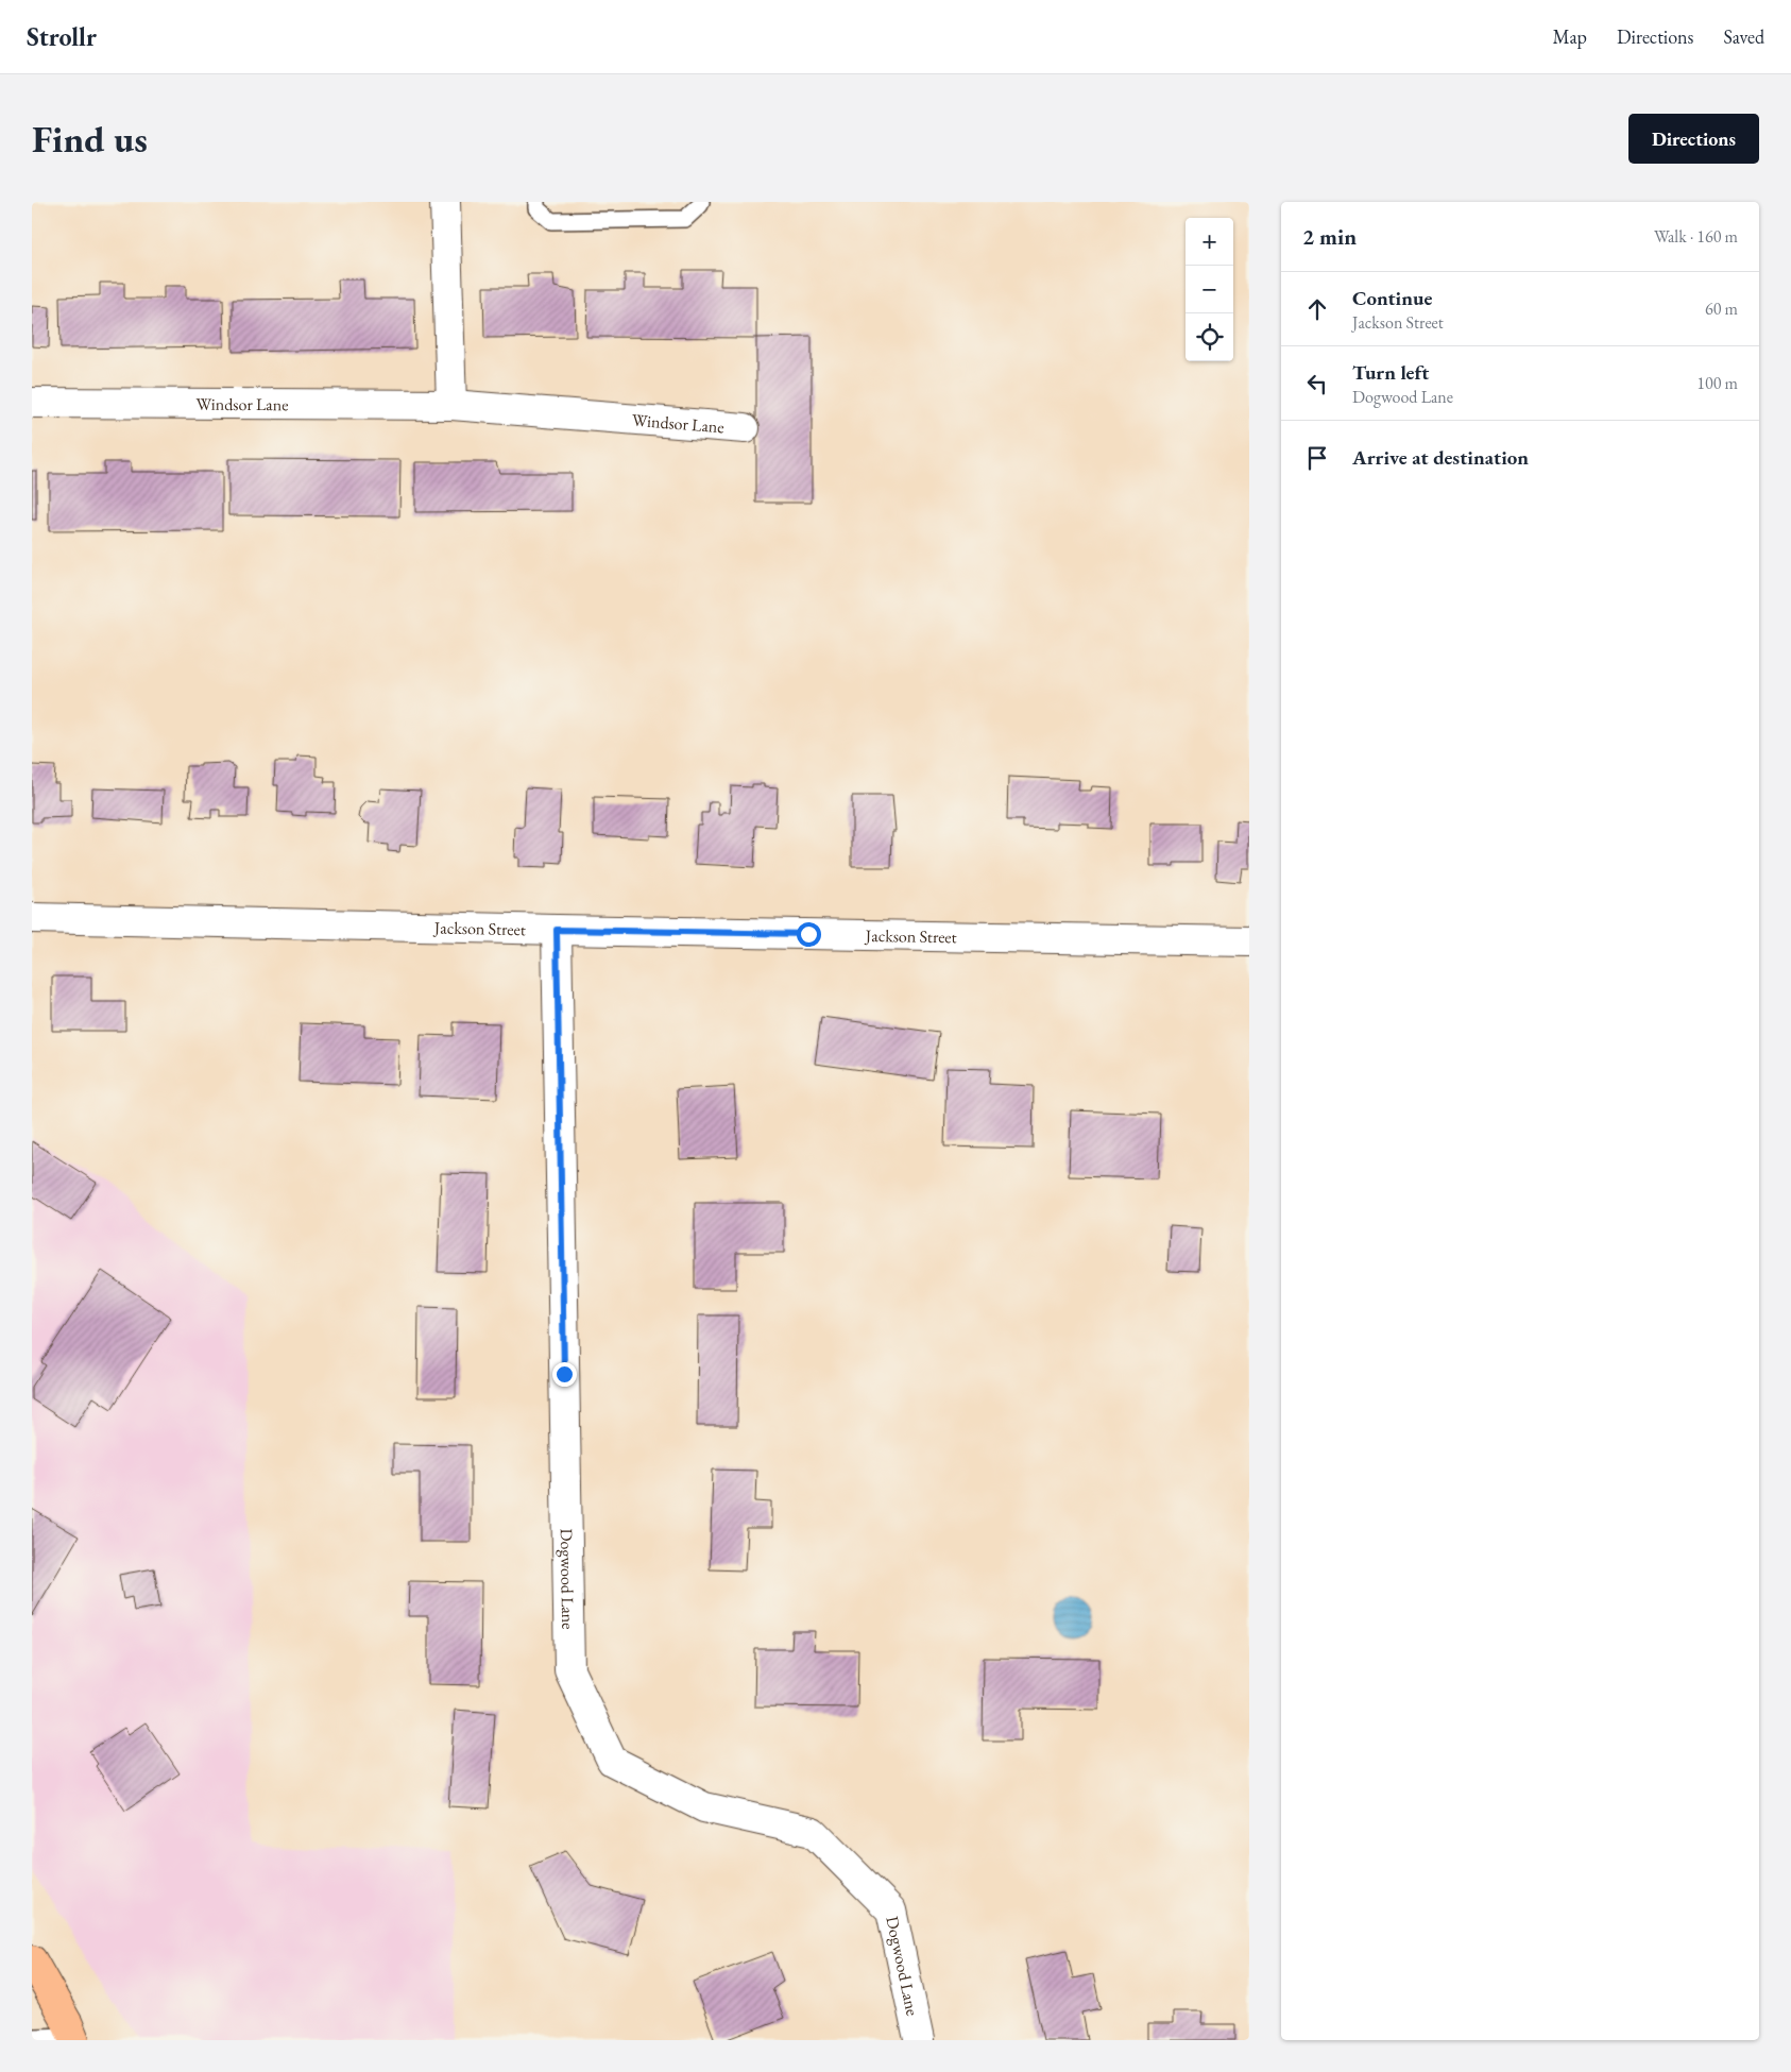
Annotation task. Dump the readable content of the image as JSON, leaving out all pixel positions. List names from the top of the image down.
{
  "streets": {
    "street": ["Windsor Lane", "Jackson Street", "Dogwood Lane"]
  },
  "crossings": [
    ["Jackson Street", "Dogwood Lane"]
  ],
  "page": {
    "header": "Strollr",
    "nav": ["Map", "Directions", "Saved"],
    "buttons": "Directions",
    "title": "Find us",
    "heading": ["2 min", "Walk · 160 m"],
    "map_buttons": ["+", "−"],
    "list": [
      ["Continue", "Jackson Street", "60 m"],
      ["Turn left", "Dogwood Lane", "100 m"],
      "Arrive at destination"
    ]
  }
}
